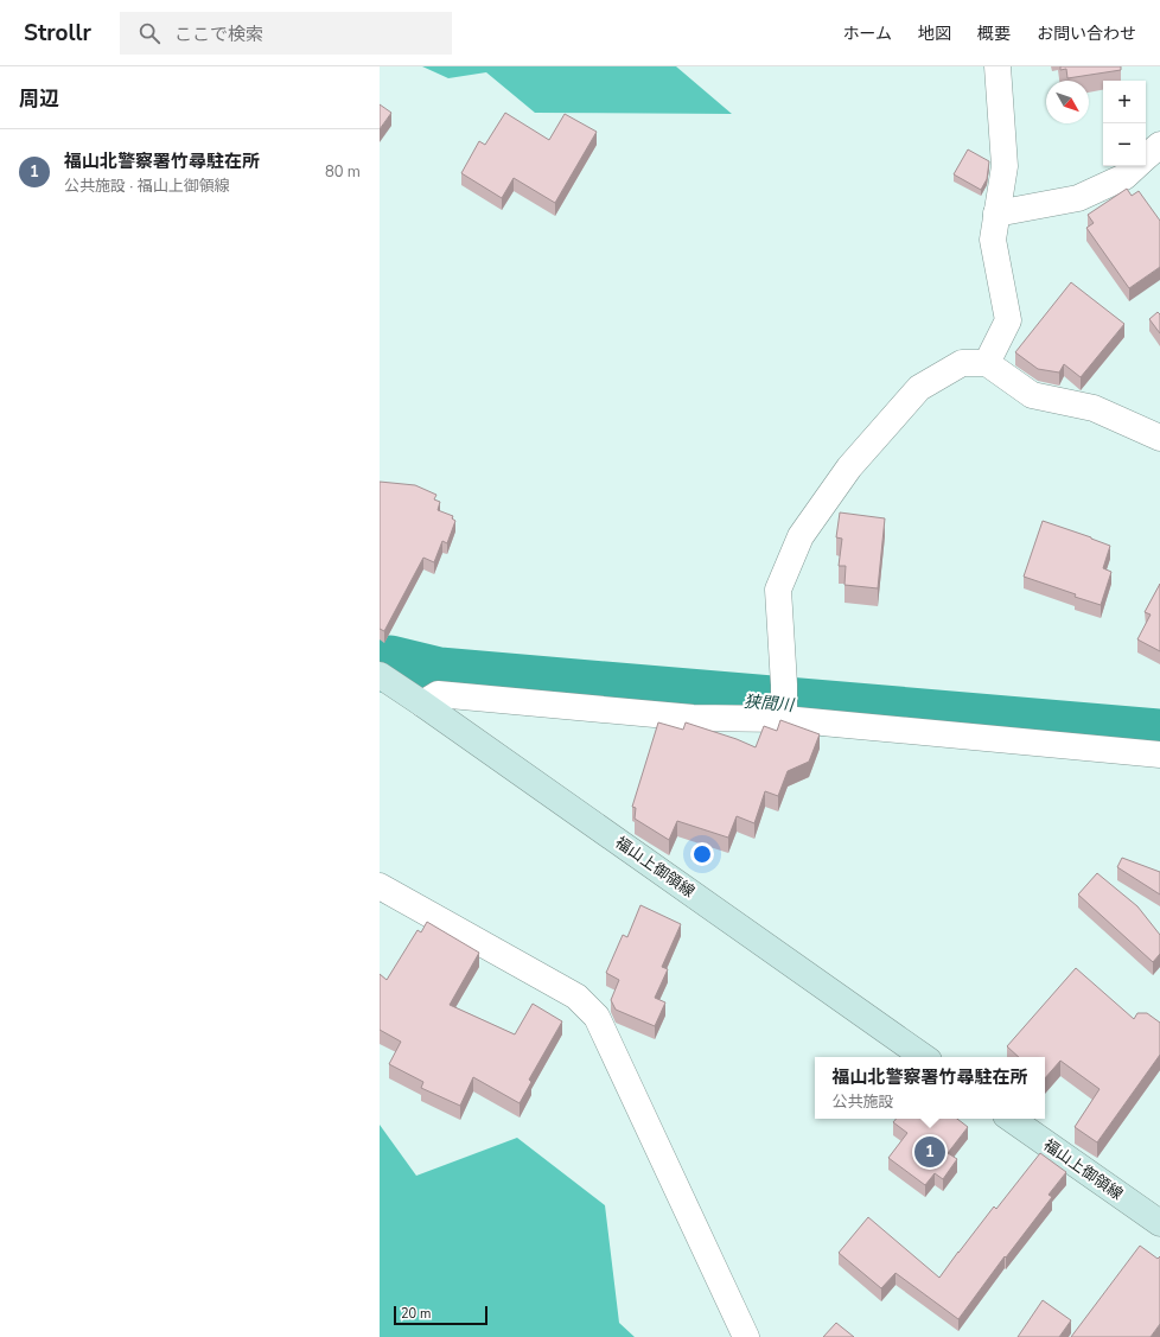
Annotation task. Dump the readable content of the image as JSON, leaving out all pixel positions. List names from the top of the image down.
{
  "streets": {
    "main road": ["福山上御領線"]
  },
  "water": ["狭間川"],
  "scale_bar": "20 m",
  "north": "bottom right",
  "page": {
    "header": "Strollr",
    "search": "ここで検索",
    "nav": [
      "ホーム",
      "地図",
      "概要",
      "お問い合わせ"
    ],
    "heading": "周辺",
    "map_buttons": ["+", "−"],
    "list": [
      {
        "mark": "1",
        "name": "福山北警察署竹尋駐在所",
        "note": "公共施設 · 福山上御領線",
        "value": "80 m"
      }
    ],
    "popup": ["福山北警察署竹尋駐在所", "公共施設"],
    "pins": "1",
    "scale": "20 m"
  }
}
